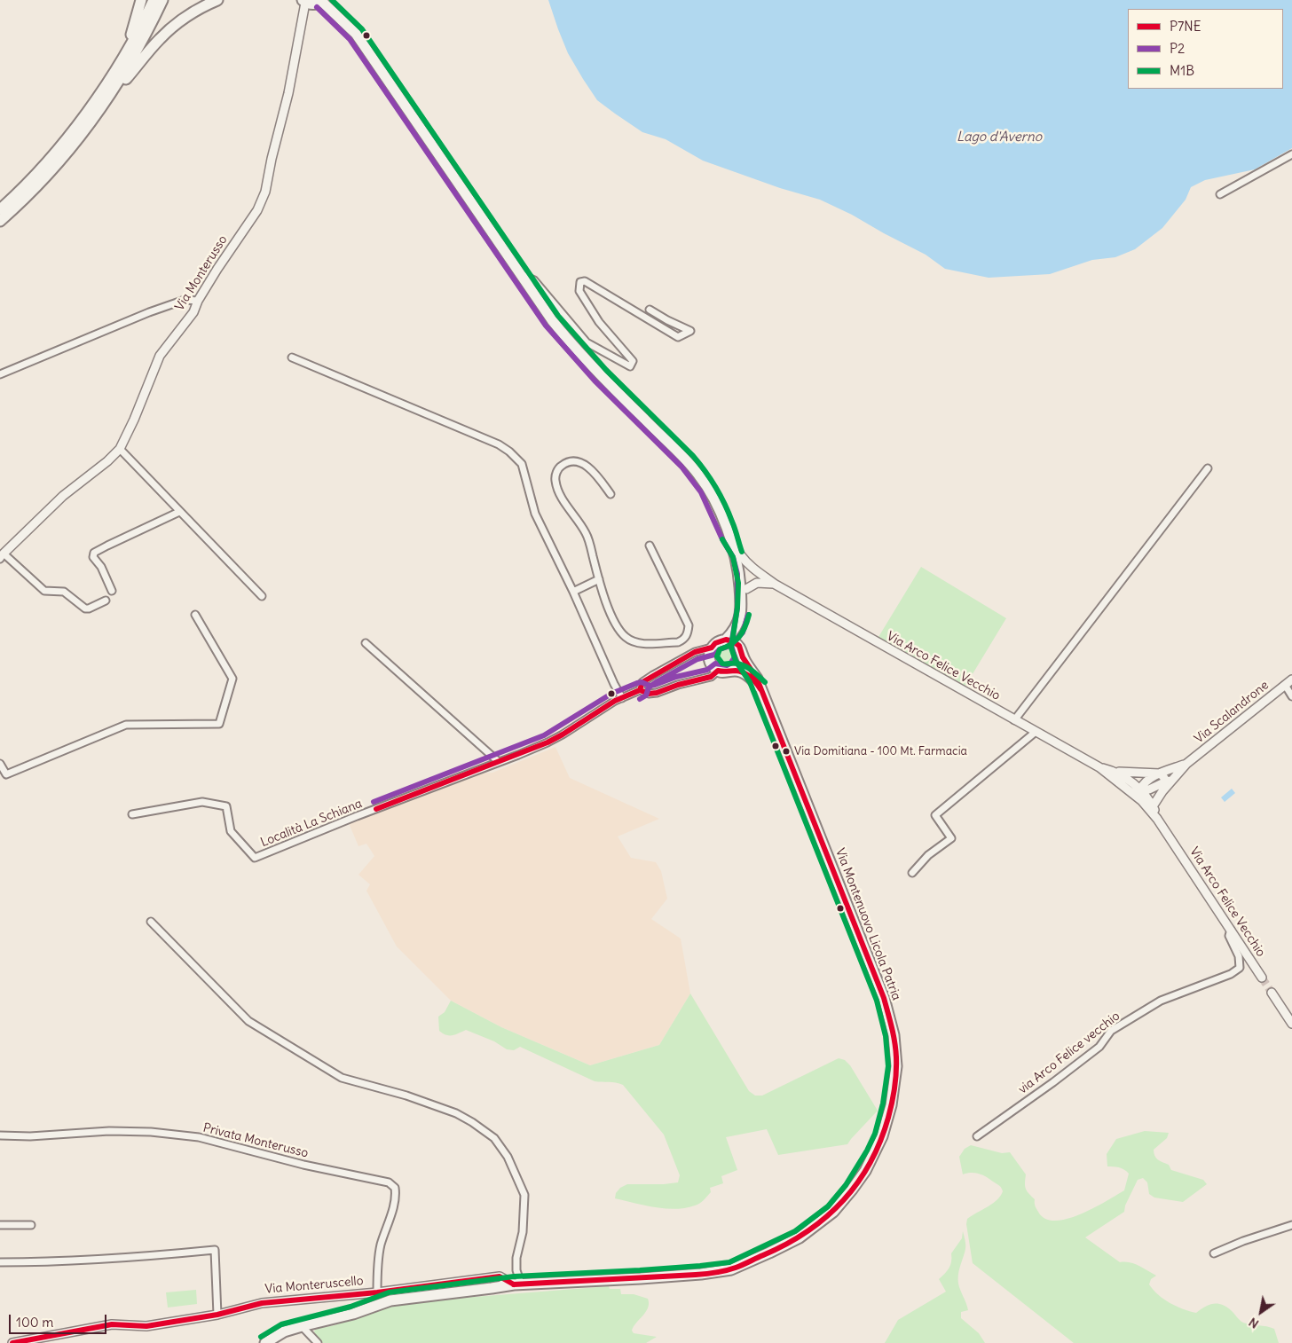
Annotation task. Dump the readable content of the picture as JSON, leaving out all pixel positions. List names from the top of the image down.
{
  "streets": {
    "main road": ["Via Montenuovo Licola Patria"],
    "street": [
      "Via Monterusso",
      "Via Arco Felice Vecchio",
      "Via Scalandrone",
      "Località La Schiana",
      "via Arco Felice vecchio",
      "Privata Monterusso",
      "Via Monteruscello"
    ]
  },
  "crossings": [
    ["Via Arco Felice Vecchio", "via Arco Felice vecchio"],
    ["Località La Schiana", "Via Montenuovo Licola Patria"],
    ["Via Montenuovo Licola Patria", "Via Monteruscello"],
    ["Privata Monterusso", "Via Monteruscello"]
  ],
  "water": ["Lago d'Averno"],
  "places": ["Via Domitiana - 100 Mt. Farmacia"],
  "lines": ["transit line M1B", "transit line P2", "transit line P7NE"],
  "legend": ["P7NE", "P2", "M1B"],
  "scale_bar": "100 m",
  "north": "bottom left"
}
